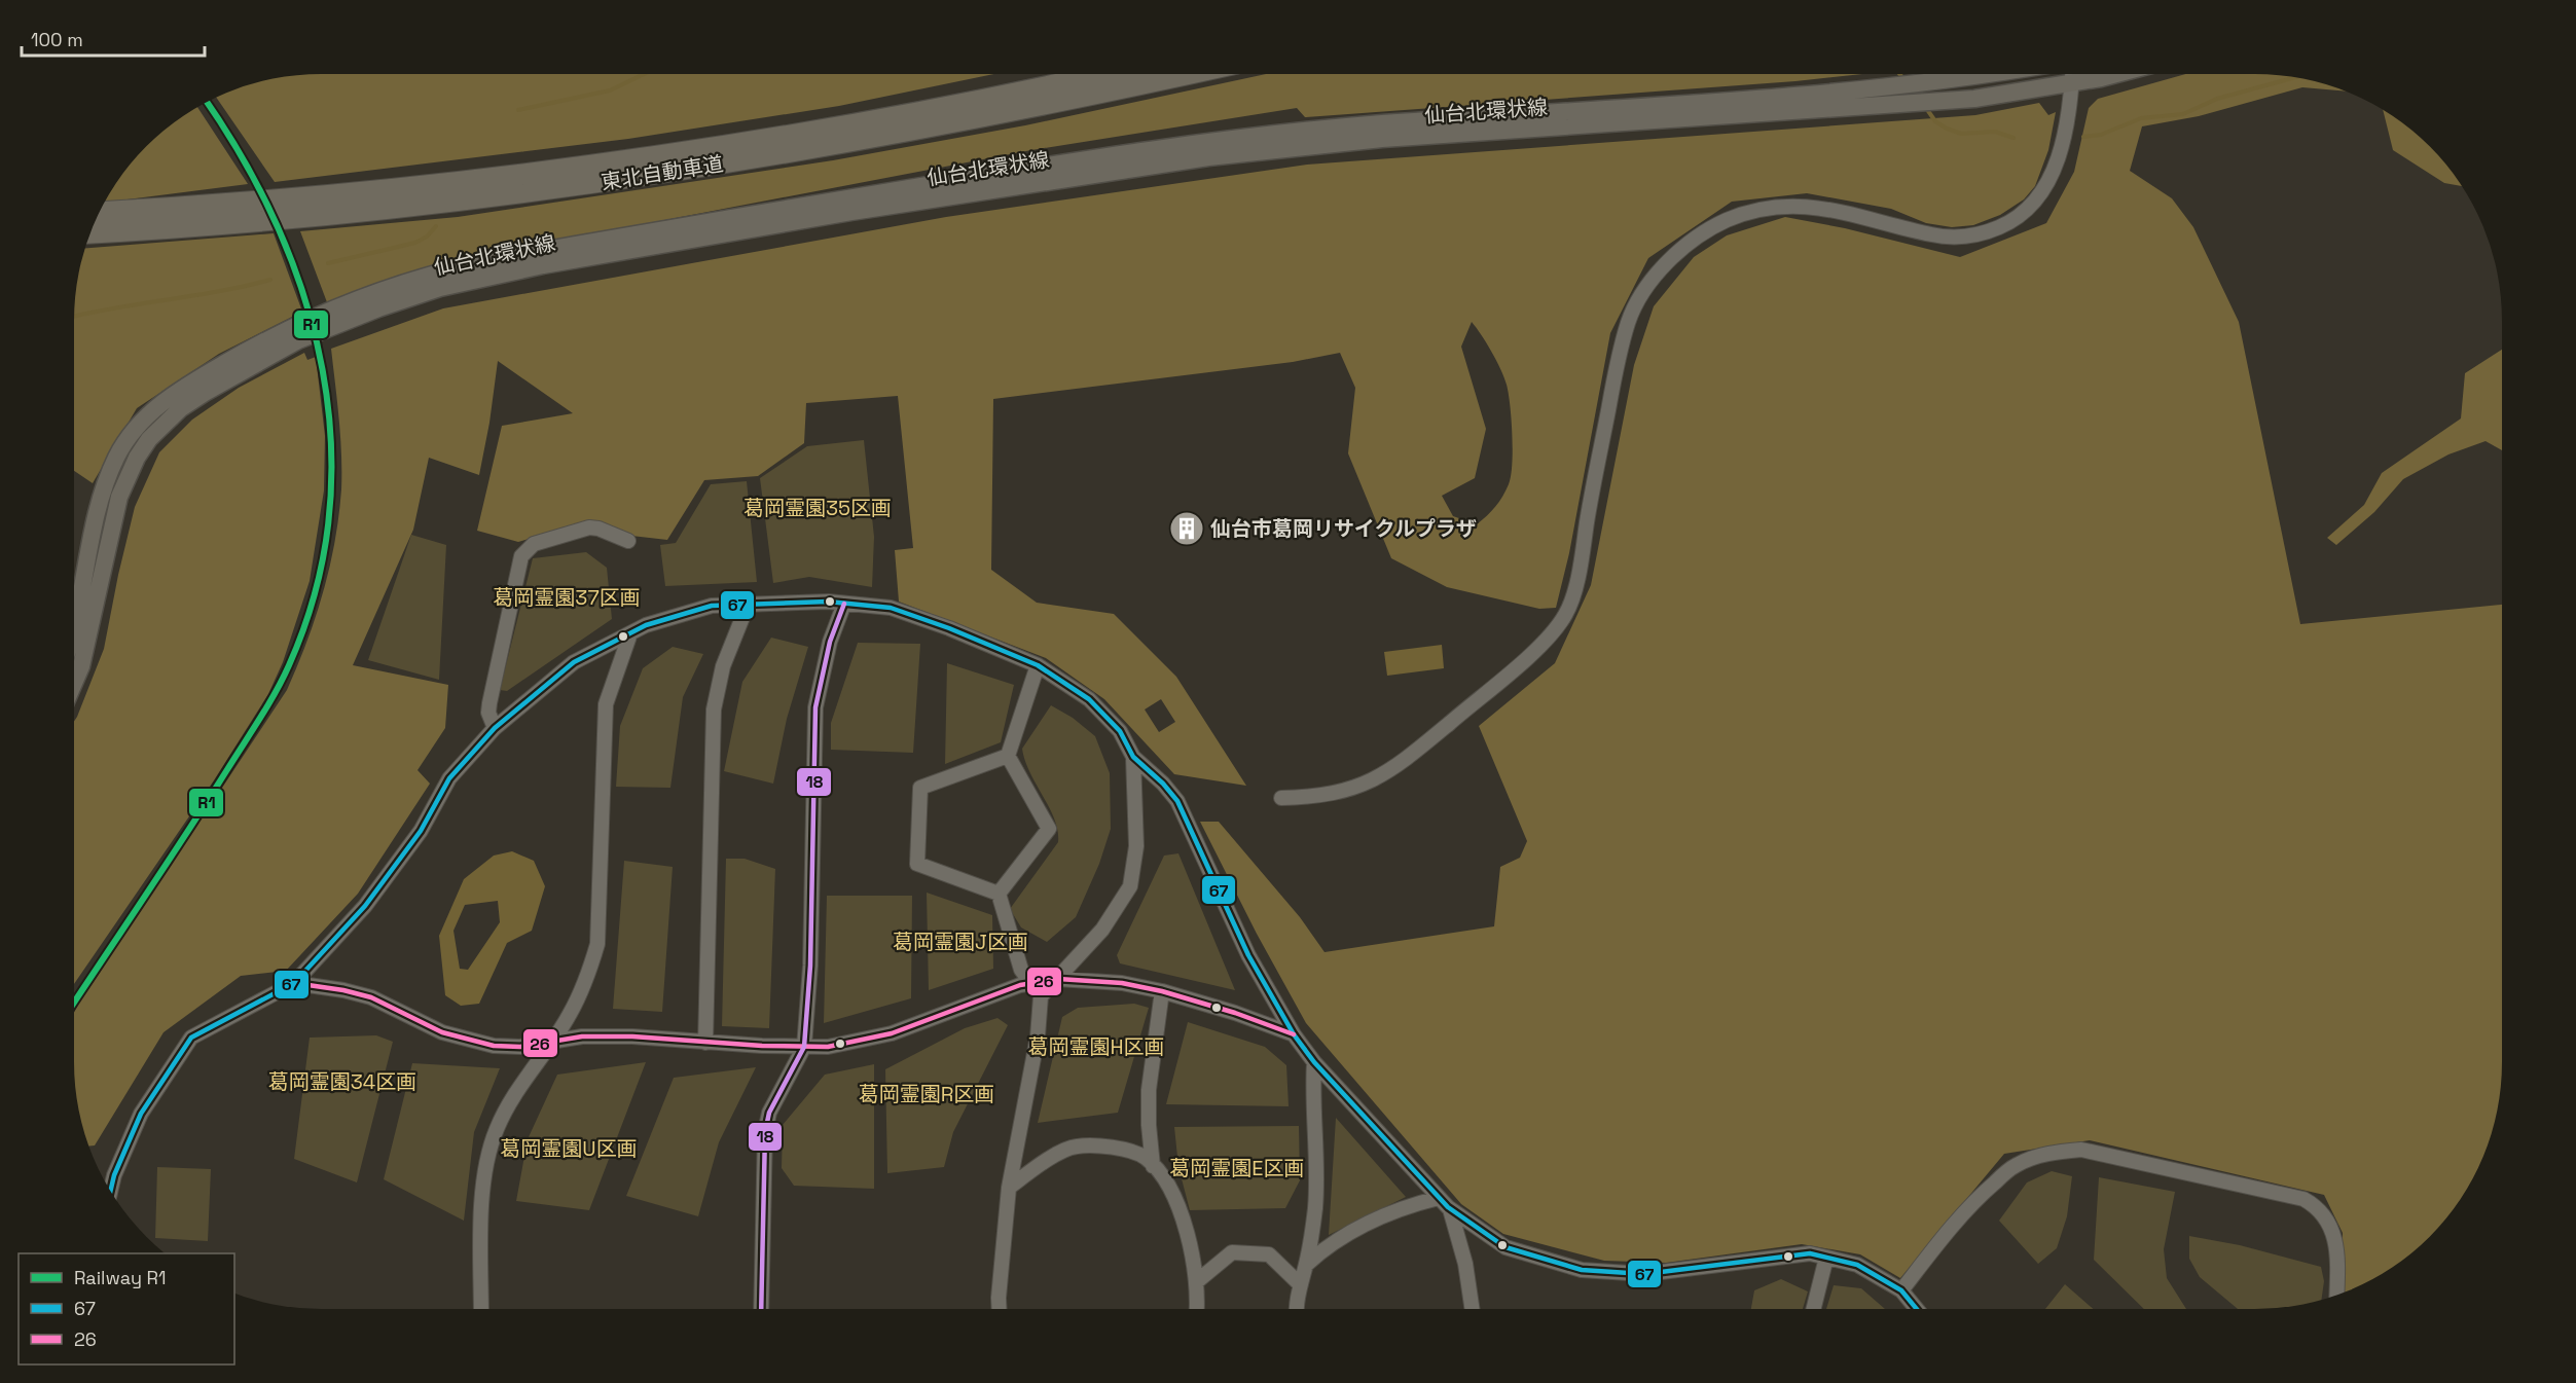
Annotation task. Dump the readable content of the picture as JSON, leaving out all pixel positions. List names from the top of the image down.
{
  "streets": {
    "highway": ["東北自動車道"],
    "main road": ["仙台北環状線"]
  },
  "parks": [
    "葛岡霊園35区画",
    "葛岡霊園37区画",
    "葛岡霊園J区画",
    "葛岡霊園H区画",
    "葛岡霊園34区画",
    "葛岡霊園R区画",
    "葛岡霊園U区画",
    "葛岡霊園E区画"
  ],
  "places": {
    "building": ["仙台市葛岡リサイクルプラザ"]
  },
  "lines": [
    "rail line R1",
    "transit line 67",
    "transit line 18",
    "transit line 26"
  ],
  "legend": ["Railway R1", "67", "26"],
  "scale_bar": "100 m"
}
